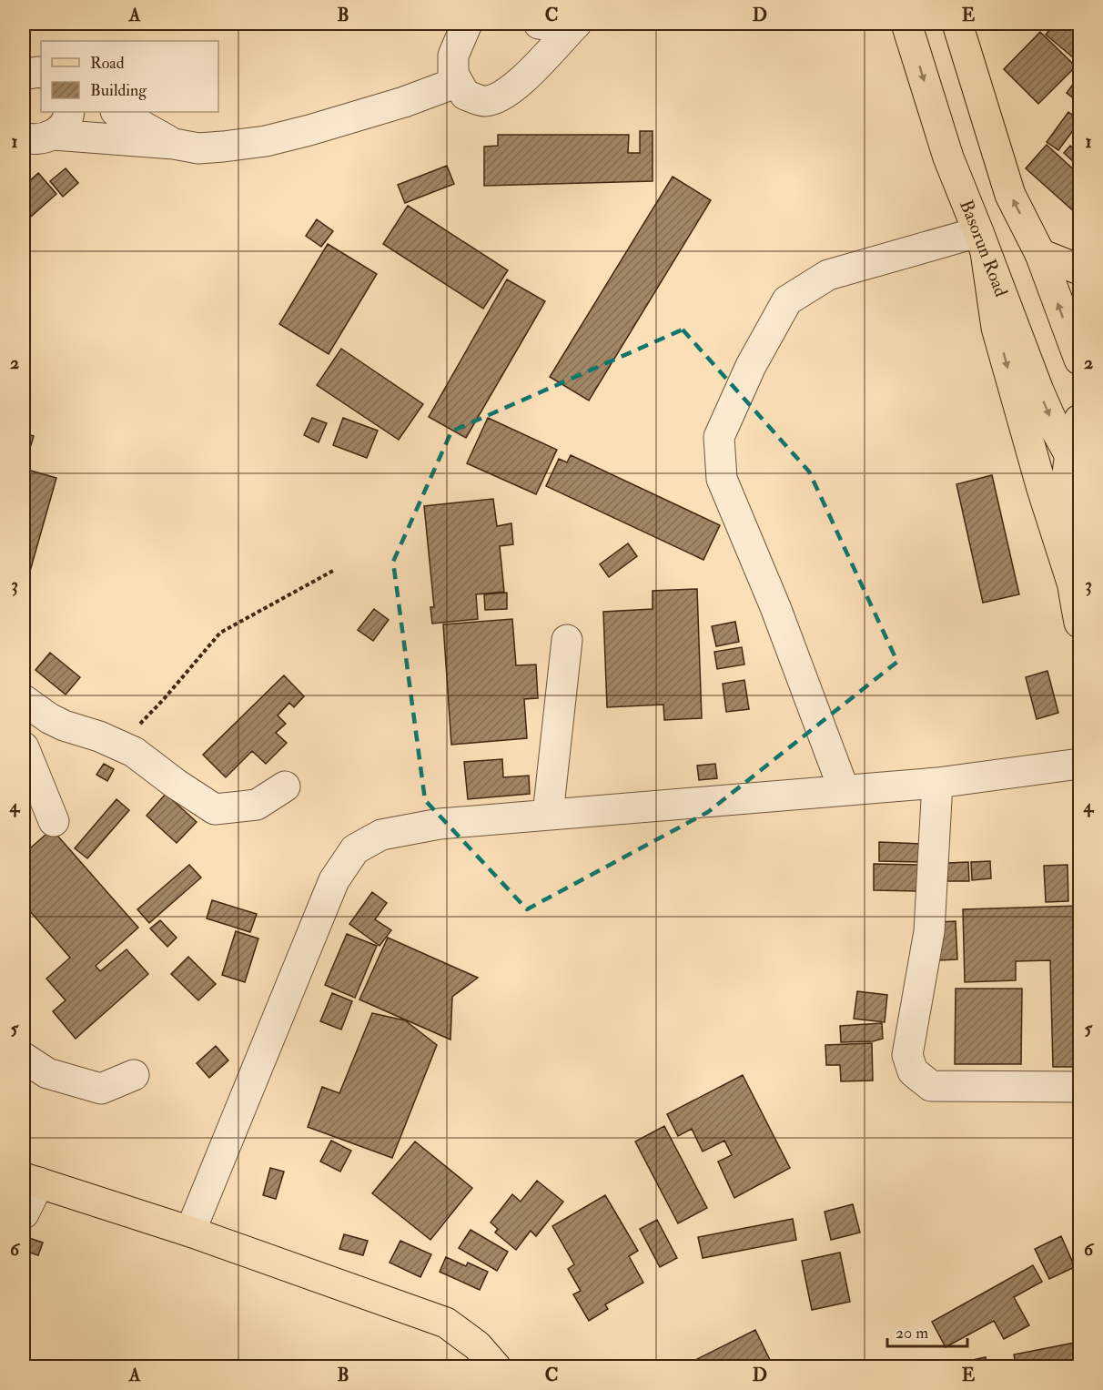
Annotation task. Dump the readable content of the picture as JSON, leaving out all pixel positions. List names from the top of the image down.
{
  "streets": {
    "main road": ["Basorun Road"]
  },
  "legend": ["Road", "Building"],
  "scale_bar": "20 m",
  "grid": {
    "columns": [
      "A",
      "B",
      "C",
      "D",
      "E"
    ],
    "rows": [
      "1",
      "2",
      "3",
      "4",
      "5",
      "6"
    ]
  }
}
